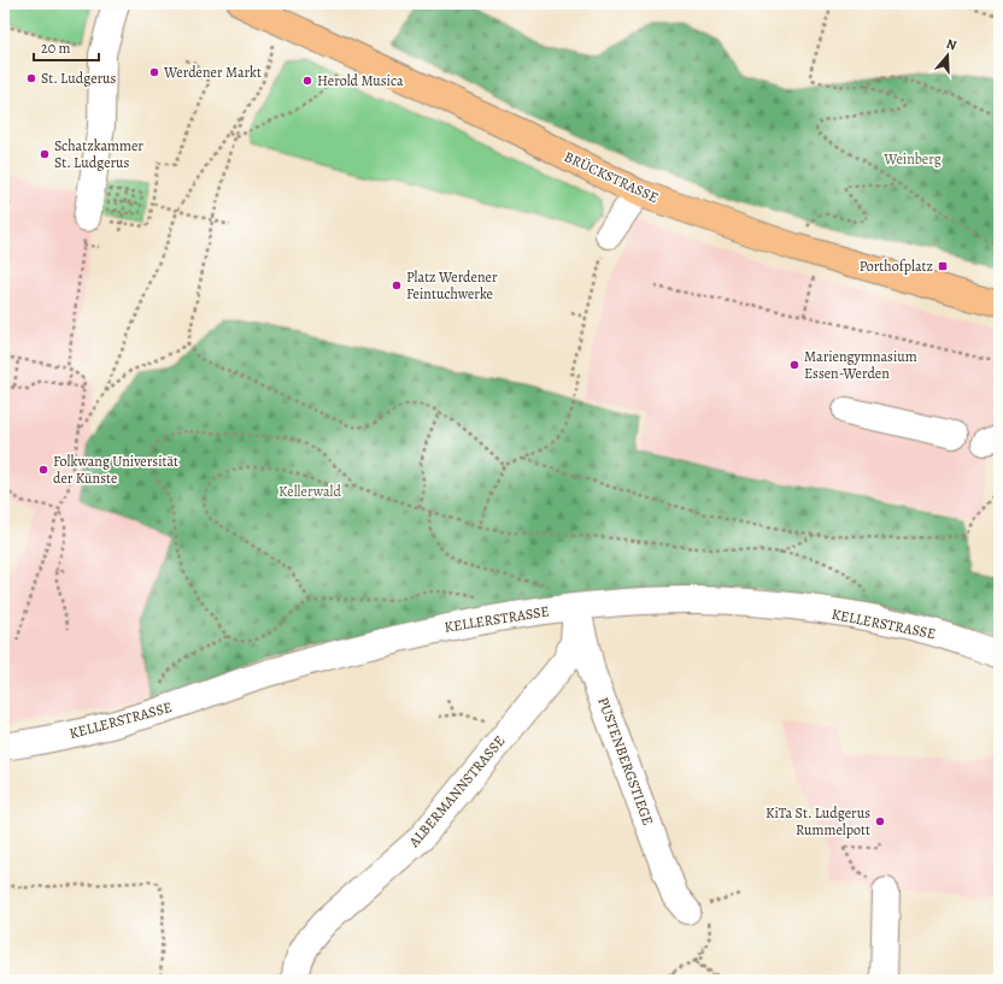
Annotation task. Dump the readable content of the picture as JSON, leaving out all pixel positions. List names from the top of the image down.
{
  "streets": {
    "main road": ["BRÜCKSTRASSE"],
    "street": ["KELLERSTRASSE", "PUSTENBERGSTIEGE", "ALBERMANNSTRASSE"]
  },
  "crossings": [
    ["KELLERSTRASSE", "PUSTENBERGSTIEGE"],
    ["KELLERSTRASSE", "ALBERMANNSTRASSE"],
    ["PUSTENBERGSTIEGE", "ALBERMANNSTRASSE"]
  ],
  "parks": ["Weinberg", "Kellerwald"],
  "places": {
    "other": [
      "Werdener Markt",
      "St. Ludgerus",
      "Herold Musica",
      "Schatzkammer St. Ludgerus",
      "Platz Werdener Feintuchwerke",
      "Mariengymnasium Essen-Werden",
      "Folkwang Universität der Künste",
      "KiTa St. Ludgerus Rummelpott"
    ],
    "transit": ["Porthofplatz"]
  },
  "scale_bar": "20 m",
  "north": "top"
}
